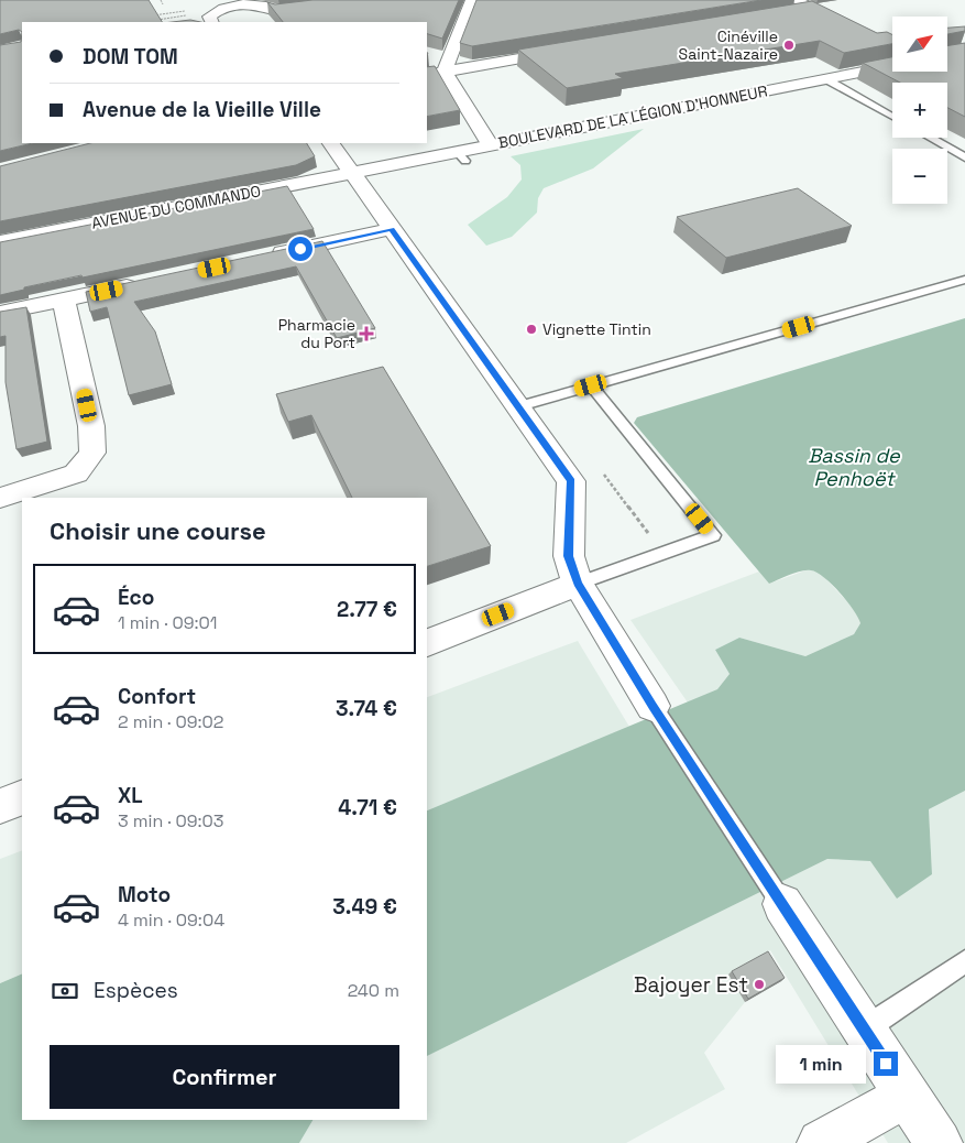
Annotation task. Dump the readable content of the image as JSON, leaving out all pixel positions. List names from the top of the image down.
{
  "streets": {
    "street": ["BOULEVARD DE LA LÉGION D'HONNEUR", "AVENUE DU COMMANDO"]
  },
  "crossings": [
    ["BOULEVARD DE LA LÉGION D'HONNEUR", "AVENUE DU COMMANDO"]
  ],
  "water": ["Bassin de Penhoët"],
  "places": {
    "other": ["Cinéville Saint-Nazaire", "Vignette Tintin", "Bajoyer Est"],
    "health": ["Pharmacie du Port"]
  },
  "north": "top right",
  "page": {
    "map_buttons": ["+", "−"],
    "banner": ["DOM TOM", "Avenue de la Vieille Ville"],
    "heading": "Choisir une course",
    "list": [
      {
        "name": "Éco",
        "note": "1 min · 09:01",
        "value": "2.77 €"
      },
      {
        "name": "Confort",
        "note": "2 min · 09:02",
        "value": "3.74 €"
      },
      {
        "name": "XL",
        "note": "3 min · 09:03",
        "value": "4.71 €"
      },
      {
        "name": "Moto",
        "note": "4 min · 09:04",
        "value": "3.49 €"
      }
    ],
    "pay": ["Espèces", "240 m"],
    "buttons": "Confirmer",
    "bubble": "1 min"
  }
}
